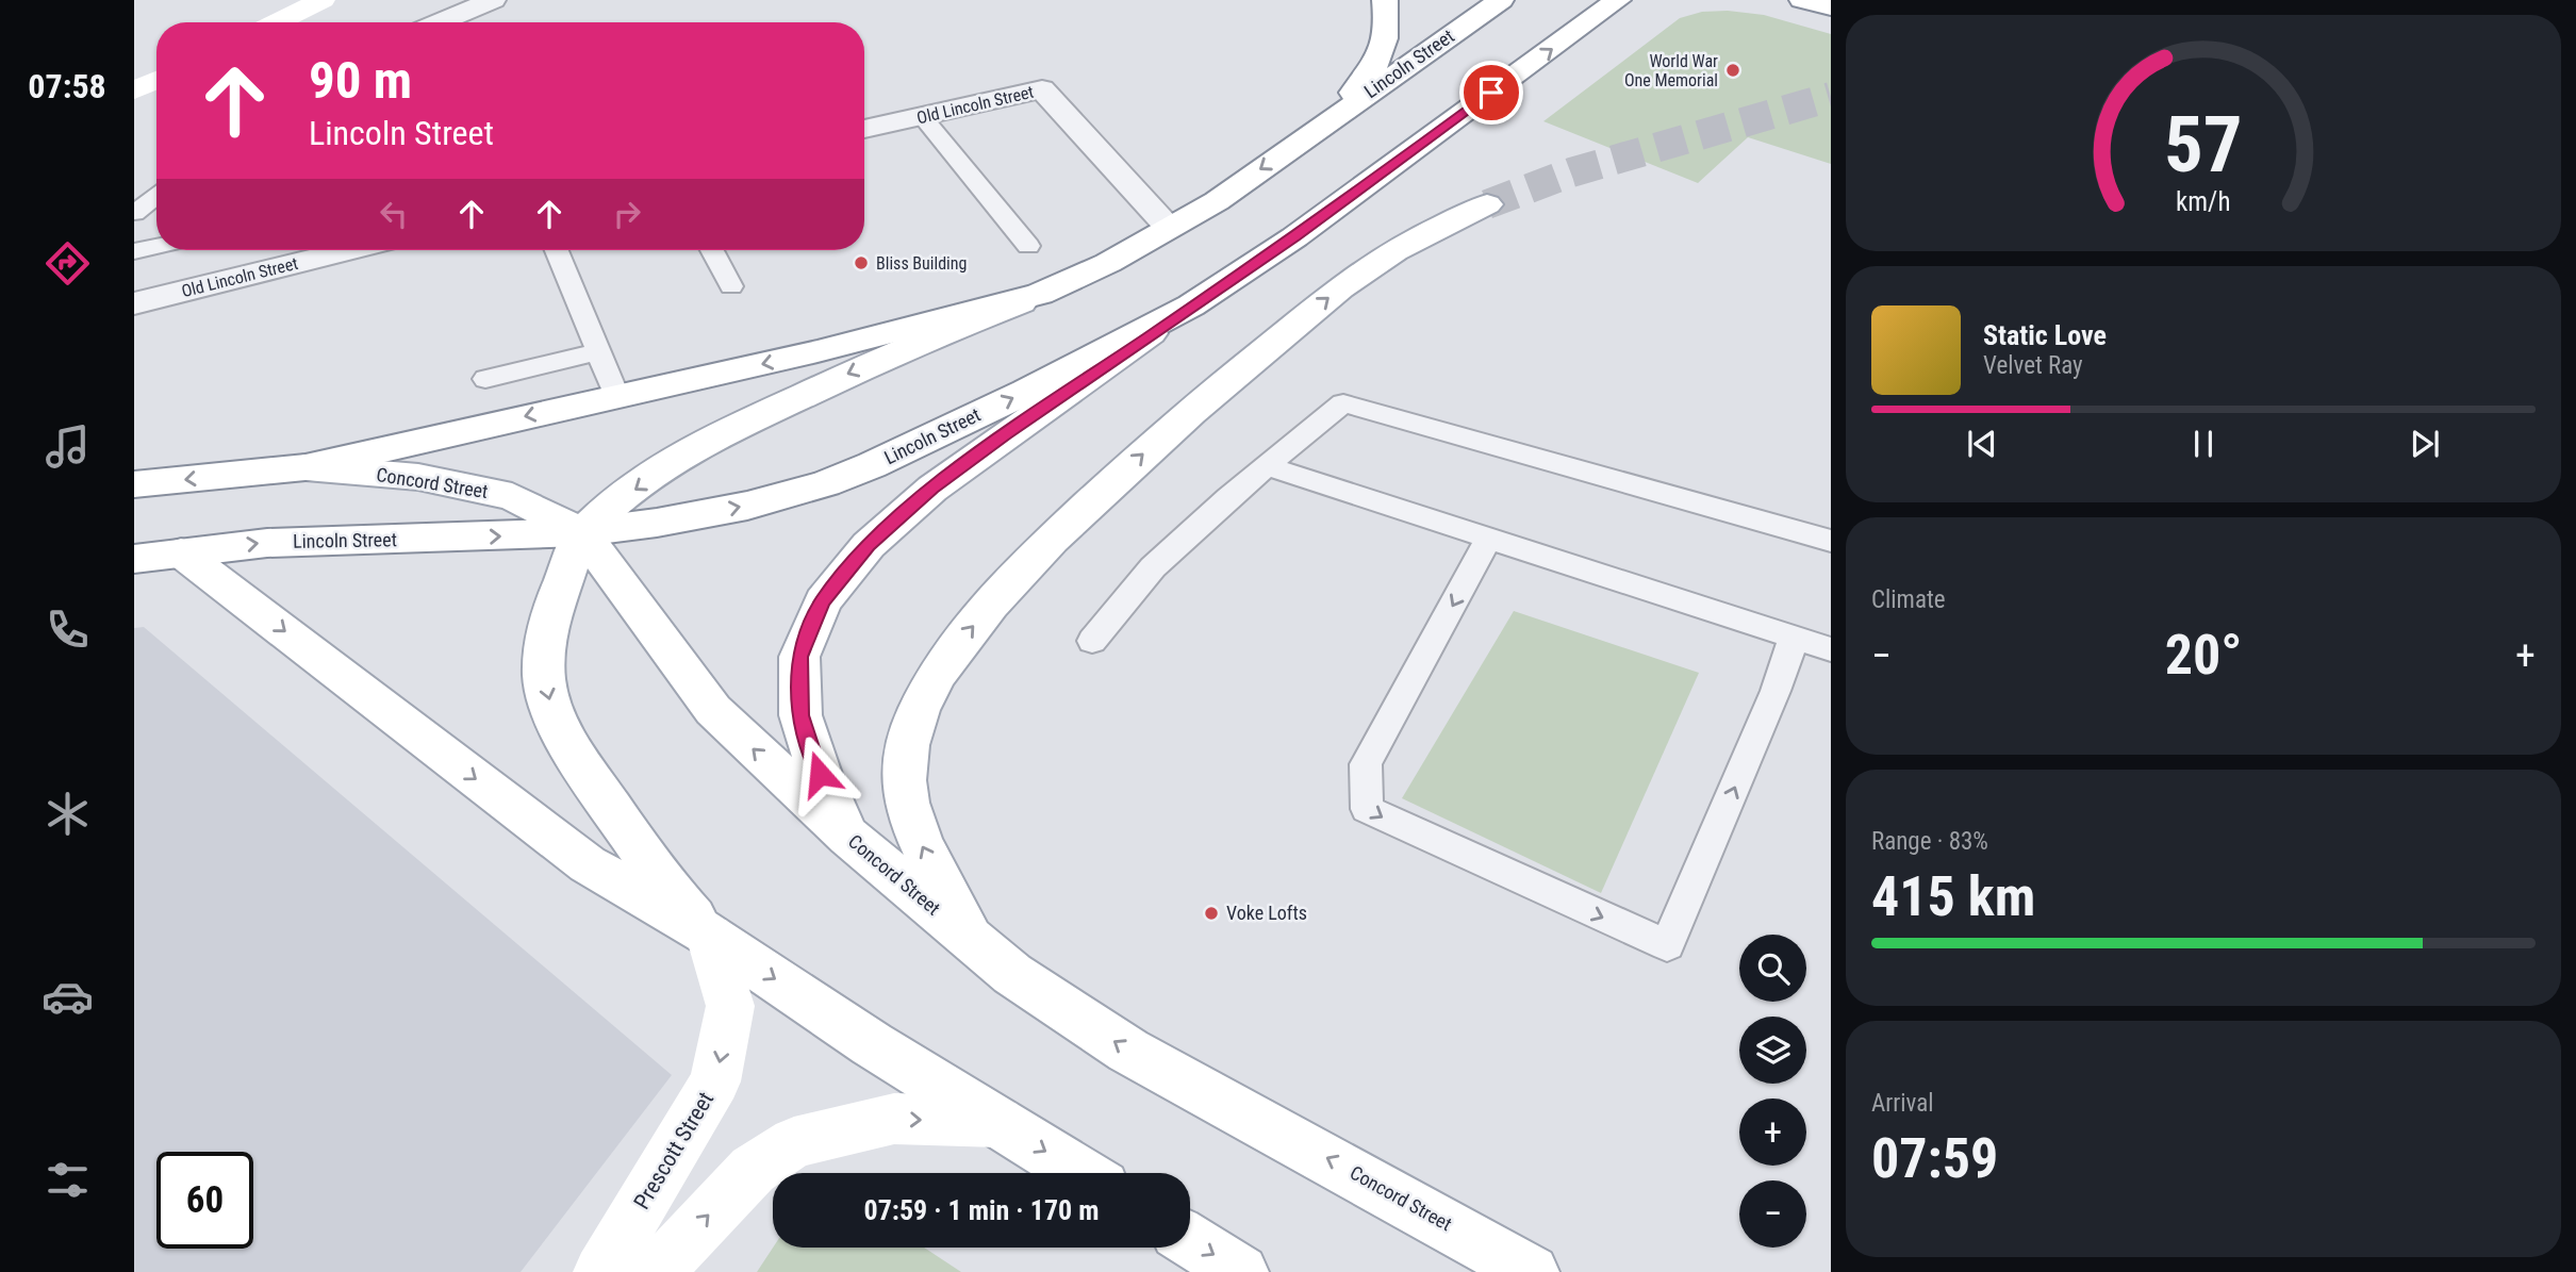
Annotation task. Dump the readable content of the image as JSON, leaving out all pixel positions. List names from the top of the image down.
{
  "streets": {
    "main road": ["Lincoln Street", "Concord Street", "Prescott Street"],
    "street": ["Old Lincoln Street"]
  },
  "crossings": [
    ["Lincoln Street", "Old Lincoln Street"],
    ["Lincoln Street", "Concord Street"]
  ],
  "one_way": ["Prescott Street"],
  "places": ["World War One Memorial", "Bliss Building", "Voke Lofts"],
  "page": {
    "tabs": "07:58",
    "turn": ["90 m", "Lincoln Street"],
    "song": ["Static Love", "Velvet Ray"],
    "tile": [
      "Climate",
      ["Range · 83%", "415 km"],
      ["Arrival", "07:59"]
    ],
    "heat": ["−", "20°", "+"],
    "map_buttons": ["+", "−"],
    "limit": "60",
    "trip": "07:59 · 1 min · 170 m",
    "gauge": ["57", "km/h"]
  }
}
